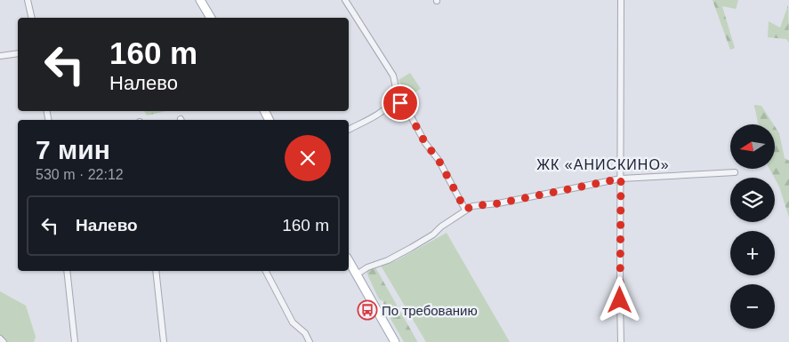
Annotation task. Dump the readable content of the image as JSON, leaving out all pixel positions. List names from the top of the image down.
{
  "districts": ["ЖК «АНИСКИНО»"],
  "places": {
    "bus stop": ["По требованию"]
  },
  "north": "left",
  "page": {
    "turn": ["160 m", "Налево"],
    "heading": ["7 мин", "530 m · 22:12"],
    "map_buttons": ["+", "−"],
    "list": [
      {
        "name": "Налево",
        "value": "160 m"
      }
    ]
  }
}
